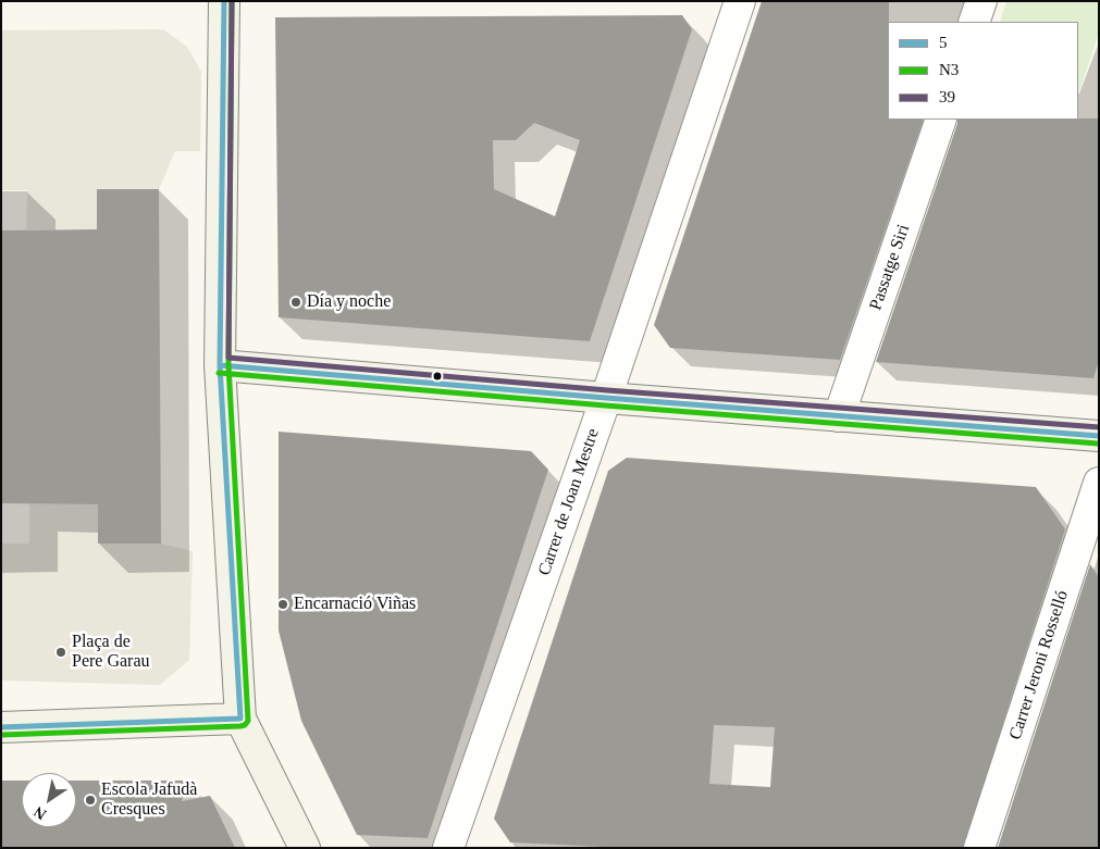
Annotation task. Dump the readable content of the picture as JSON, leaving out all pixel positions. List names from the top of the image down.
{
  "streets": {
    "street": ["Passatge Siri", "Carrer de Joan Mestre", "Carrer Jeroni Rosselló"]
  },
  "places": [
    "Día y noche",
    "Encarnació Viñas",
    "Plaça de Pere Garau",
    "Escola Jafudà Cresques"
  ],
  "lines": ["transit line 5", "transit line N3", "transit line 39"],
  "legend": ["5", "N3", "39"],
  "north": "bottom left"
}
